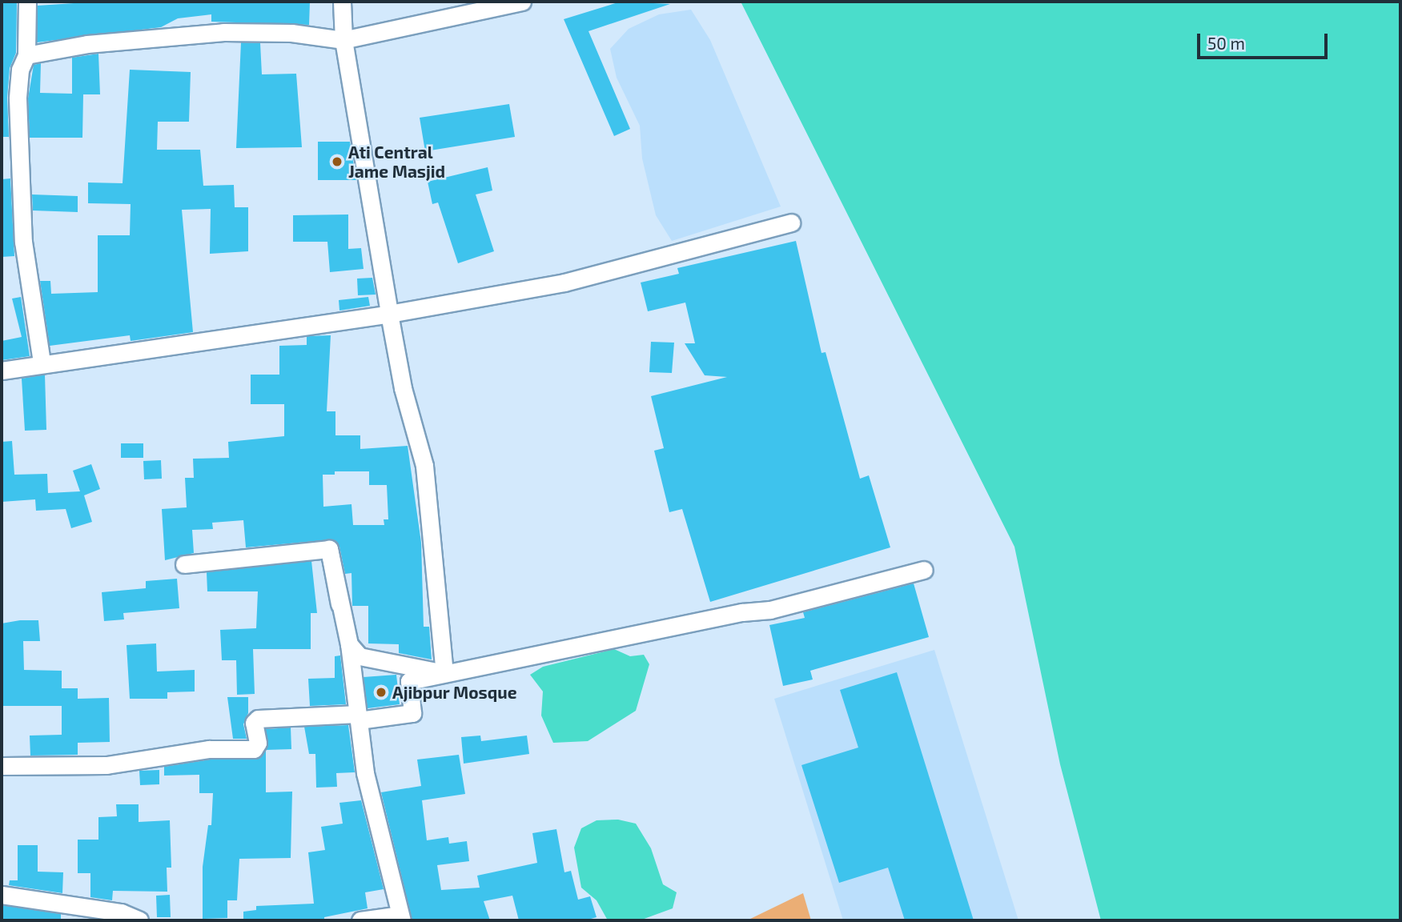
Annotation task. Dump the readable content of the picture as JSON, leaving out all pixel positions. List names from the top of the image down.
{
  "places": ["Ati Central Jame Masjid", "Ajibpur Mosque"],
  "scale_bar": "50 m"
}
